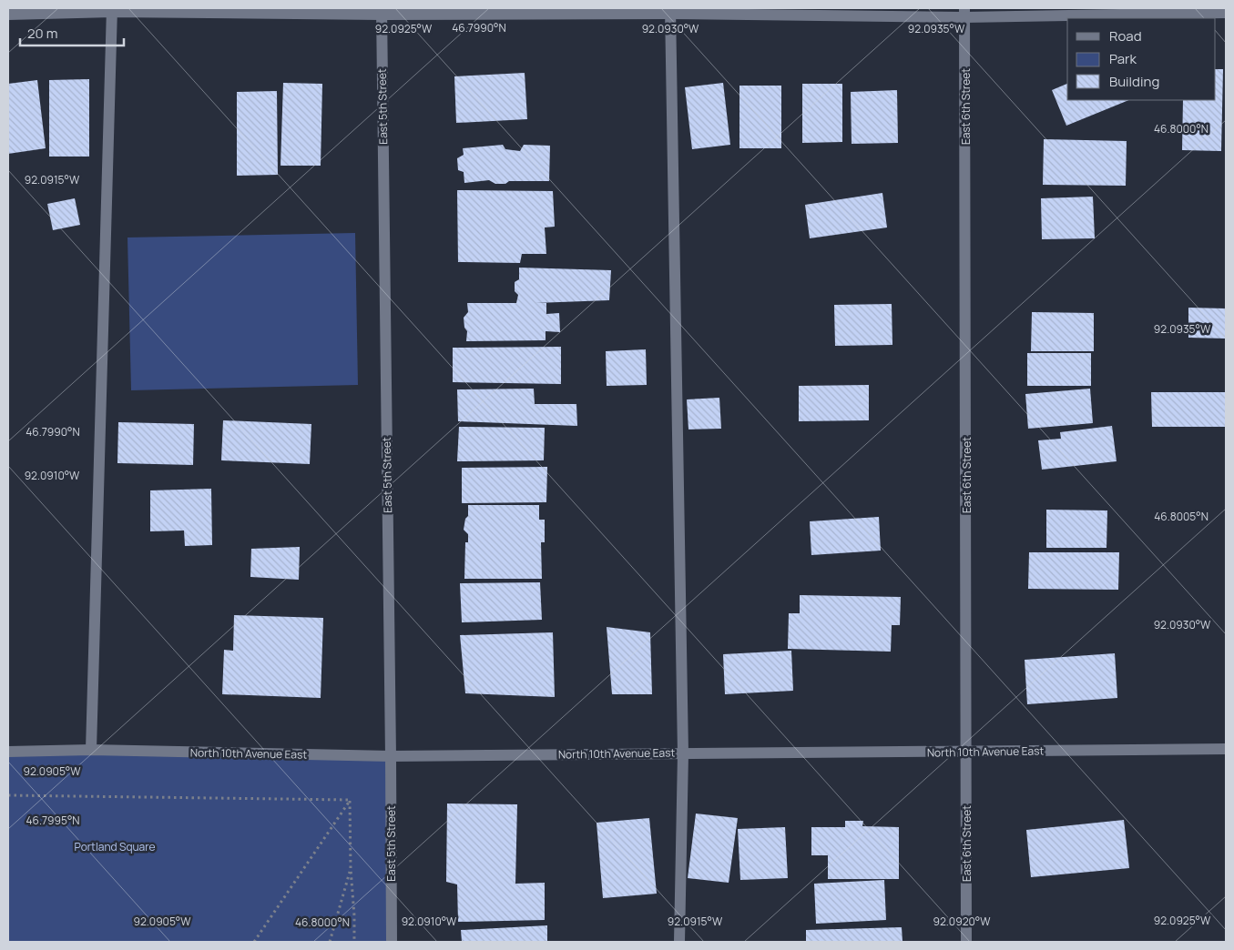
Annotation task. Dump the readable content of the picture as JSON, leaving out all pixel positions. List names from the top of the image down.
{
  "streets": {
    "street": ["East 5th Street", "East 6th Street", "North 10th Avenue East"]
  },
  "crossings": [
    ["East 5th Street", "North 10th Avenue East"],
    ["East 6th Street", "North 10th Avenue East"]
  ],
  "parks": ["Portland Square"],
  "legend": ["Road", "Park", "Building"],
  "scale_bar": "20 m",
  "coordinates": [
    "46.7990°N",
    "92.0925°W",
    "92.0930°W",
    "92.0935°W",
    "46.8000°N",
    "92.0915°W",
    "92.0910°W",
    "46.8005°N",
    "92.0905°W",
    "46.7995°N",
    "92.0920°W"
  ]
}
